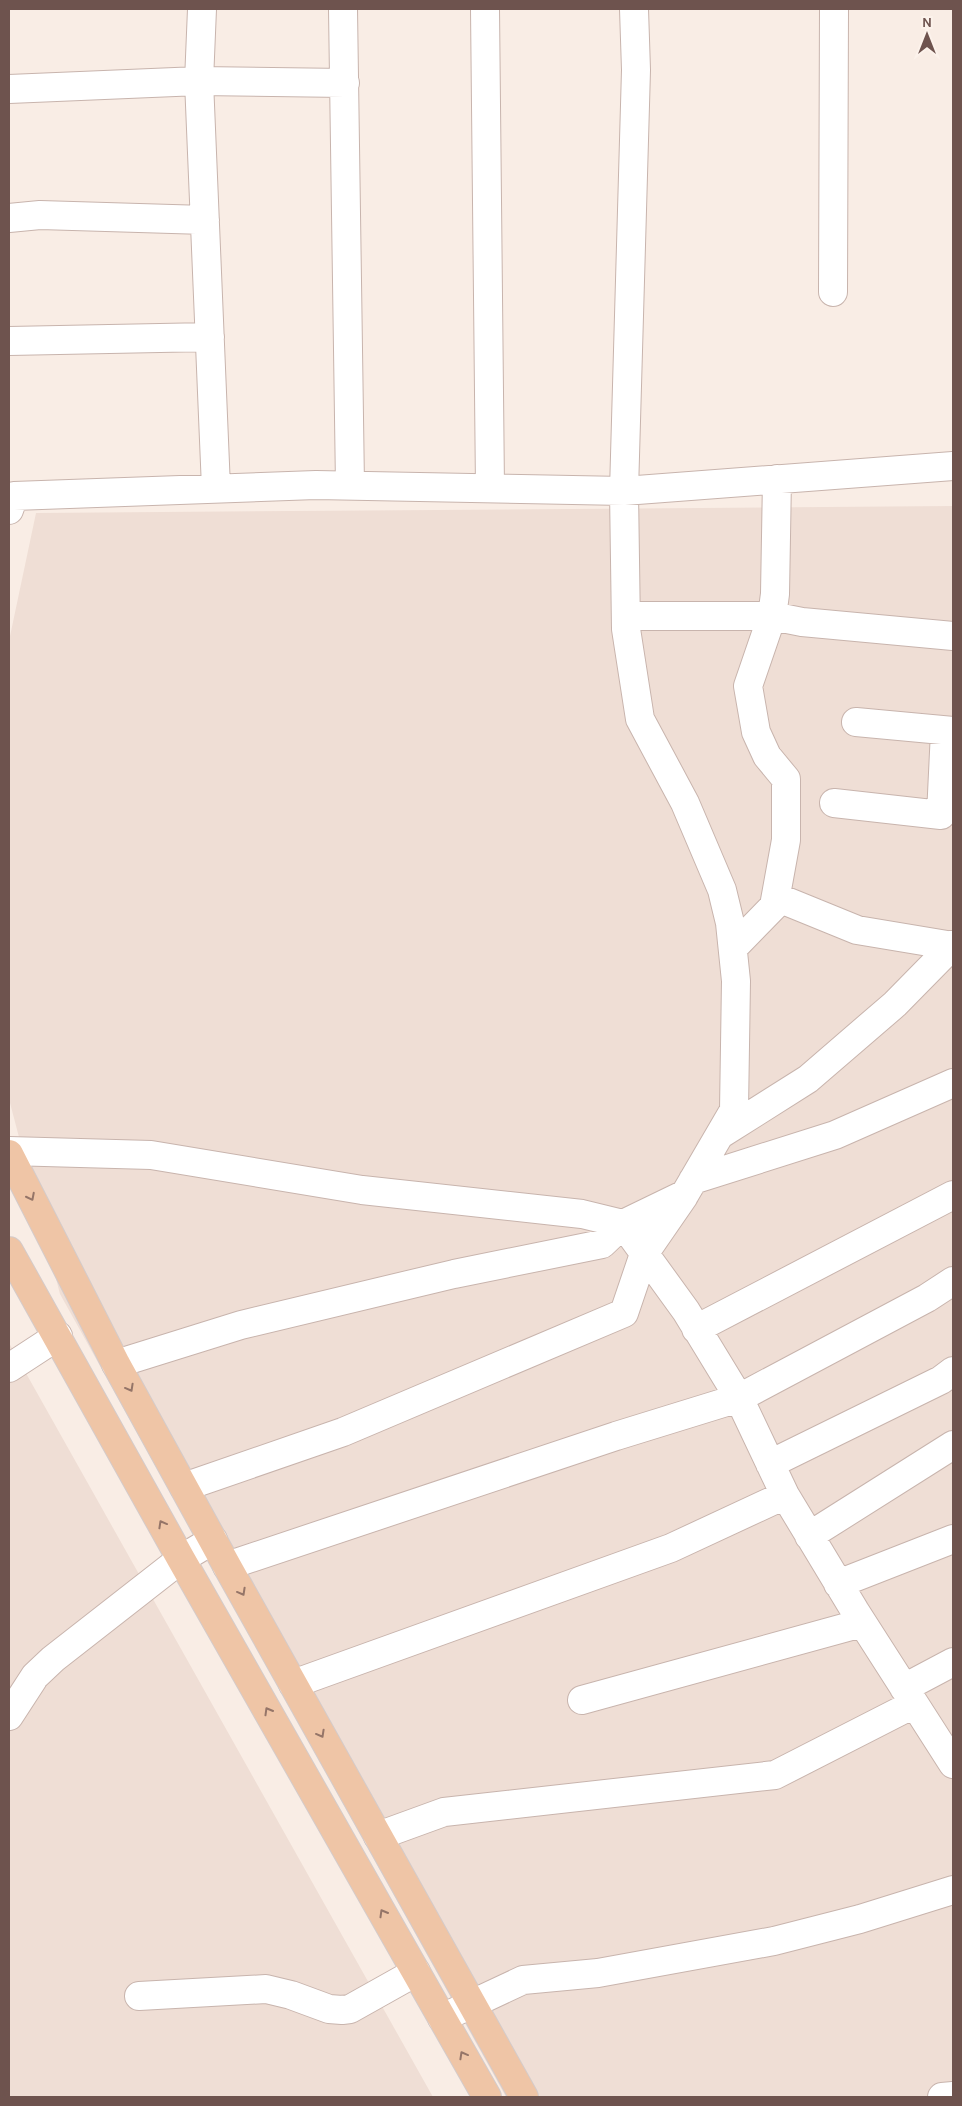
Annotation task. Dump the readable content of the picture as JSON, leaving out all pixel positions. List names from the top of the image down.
{
  "north": "top"
}
